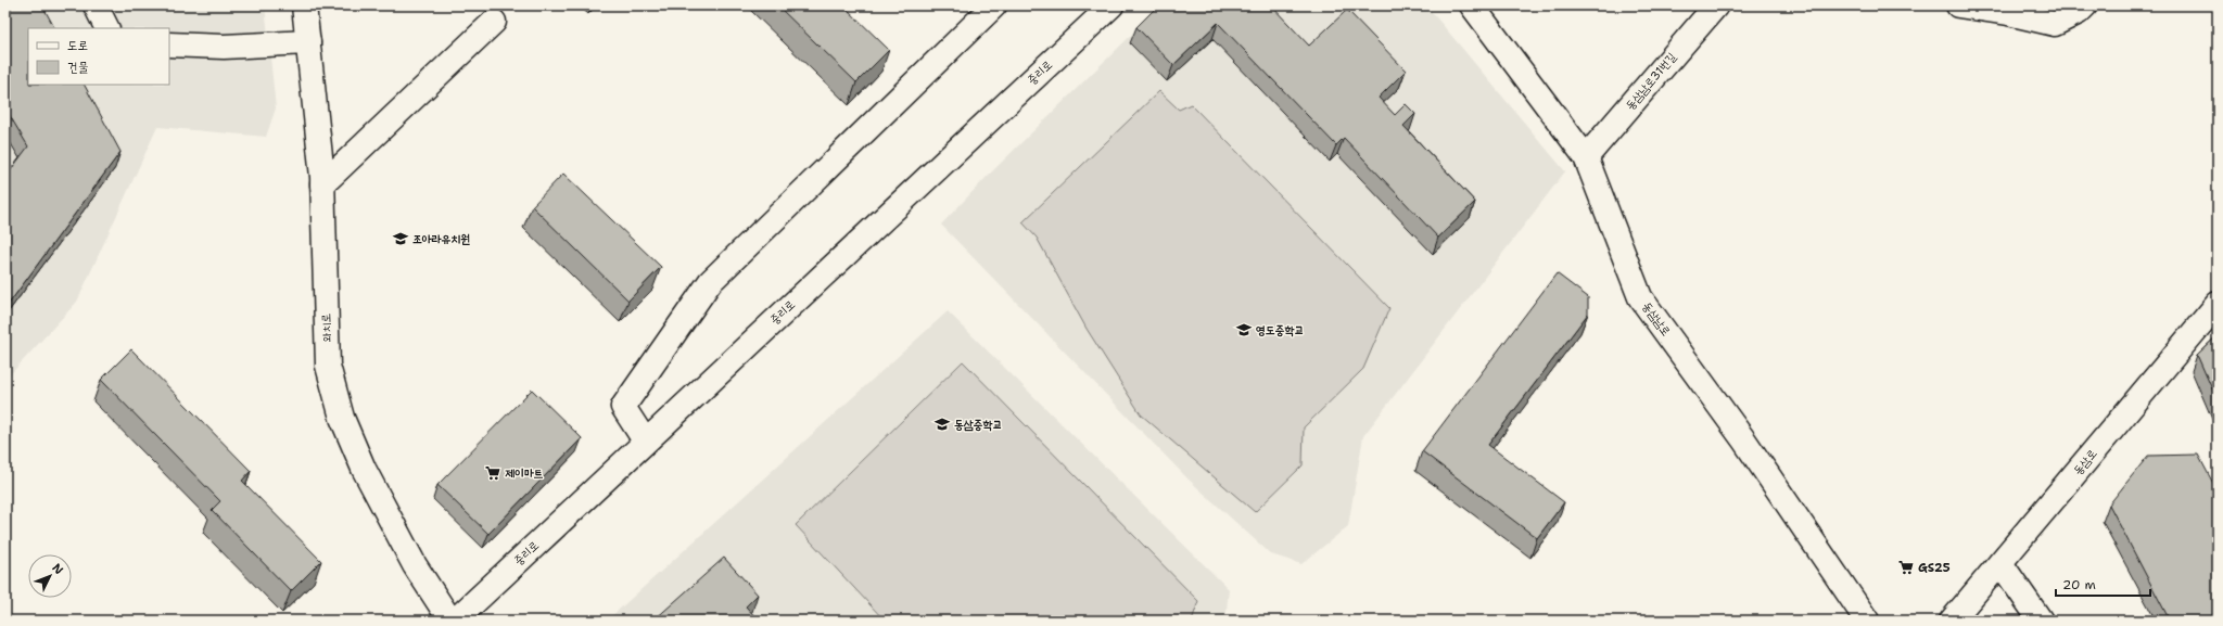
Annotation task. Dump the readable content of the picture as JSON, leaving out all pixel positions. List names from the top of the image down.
{
  "streets": {
    "street": [
      "중리로",
      "동삼남로31번길",
      "동삼남로",
      "와치로",
      "동삼로"
    ]
  },
  "crossings": [
    ["동삼남로31번길", "동삼남로"]
  ],
  "places": {
    "school or university": ["조아라유치원", "영도중학교", "동삼중학교"],
    "supermarket": ["제이마트", "GS25"]
  },
  "legend": ["도로", "건물"],
  "scale_bar": "20 m",
  "north": "top right"
}
